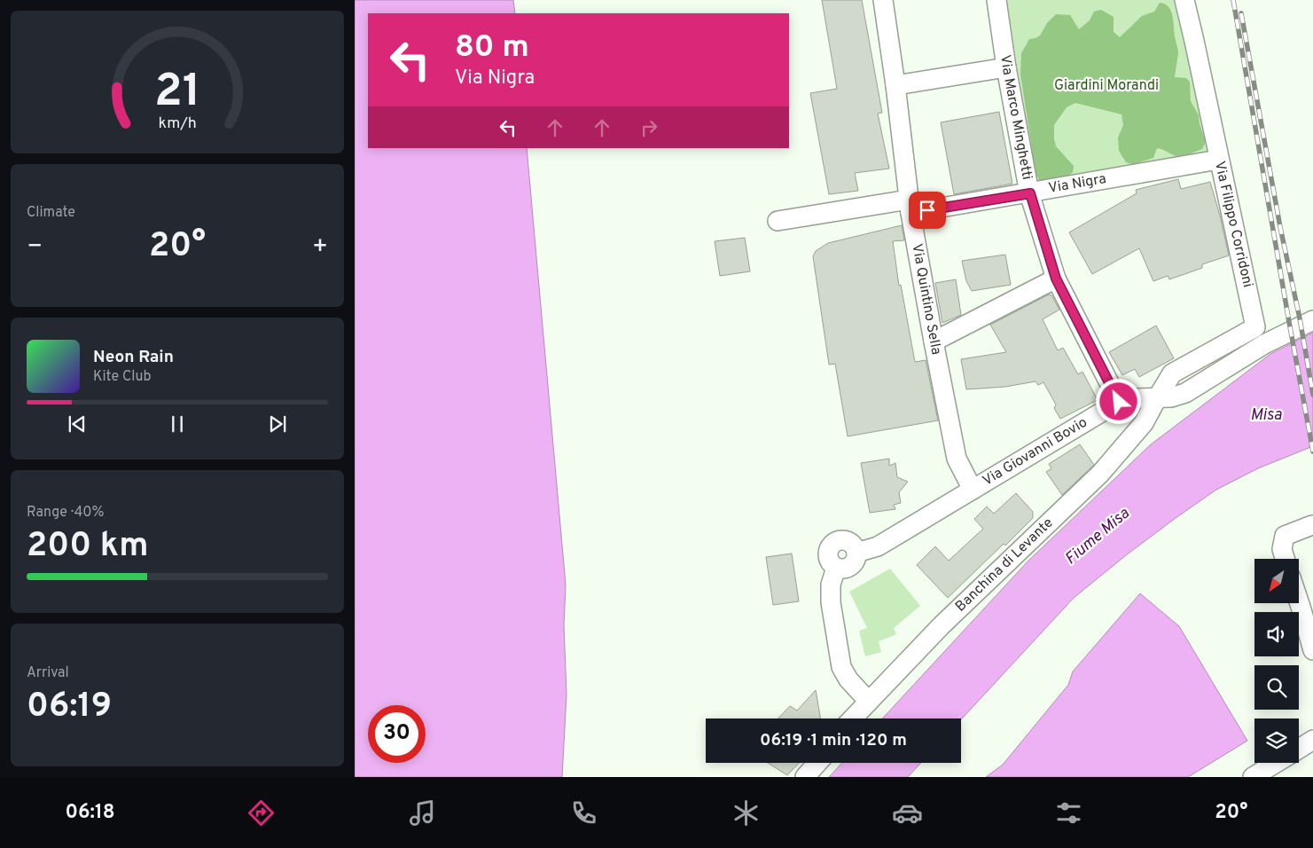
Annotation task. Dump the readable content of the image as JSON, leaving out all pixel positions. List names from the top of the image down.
{
  "streets": {
    "street": [
      "Via Marco Minghetti",
      "Via Nigra",
      "Via Filippo Corridoni",
      "Via Quintino Sella",
      "Via Giovanni Bovio",
      "Banchina di Levante"
    ]
  },
  "crossings": [
    ["Via Marco Minghetti", "Via Nigra"],
    ["Via Marco Minghetti", "Via Giovanni Bovio"],
    ["Via Nigra", "Via Filippo Corridoni"],
    ["Via Nigra", "Via Quintino Sella"],
    ["Via Filippo Corridoni", "Via Giovanni Bovio"],
    ["Via Filippo Corridoni", "Banchina di Levante"],
    ["Via Quintino Sella", "Via Giovanni Bovio"],
    ["Via Giovanni Bovio", "Banchina di Levante"]
  ],
  "water": ["Misa", "Fiume Misa"],
  "parks": ["Giardini Morandi"],
  "north": "bottom left",
  "page": {
    "turn": ["80 m", "Via Nigra"],
    "tile": [
      "Climate",
      ["Range · 40%", "200 km"],
      ["Arrival", "06:19"]
    ],
    "heat": ["−", "20°", "+"],
    "song": ["Neon Rain", "Kite Club"],
    "limit": "30",
    "trip": "06:19 · 1 min · 120 m",
    "tabs": ["06:18", "20°"],
    "gauge": ["21", "km/h"]
  }
}
